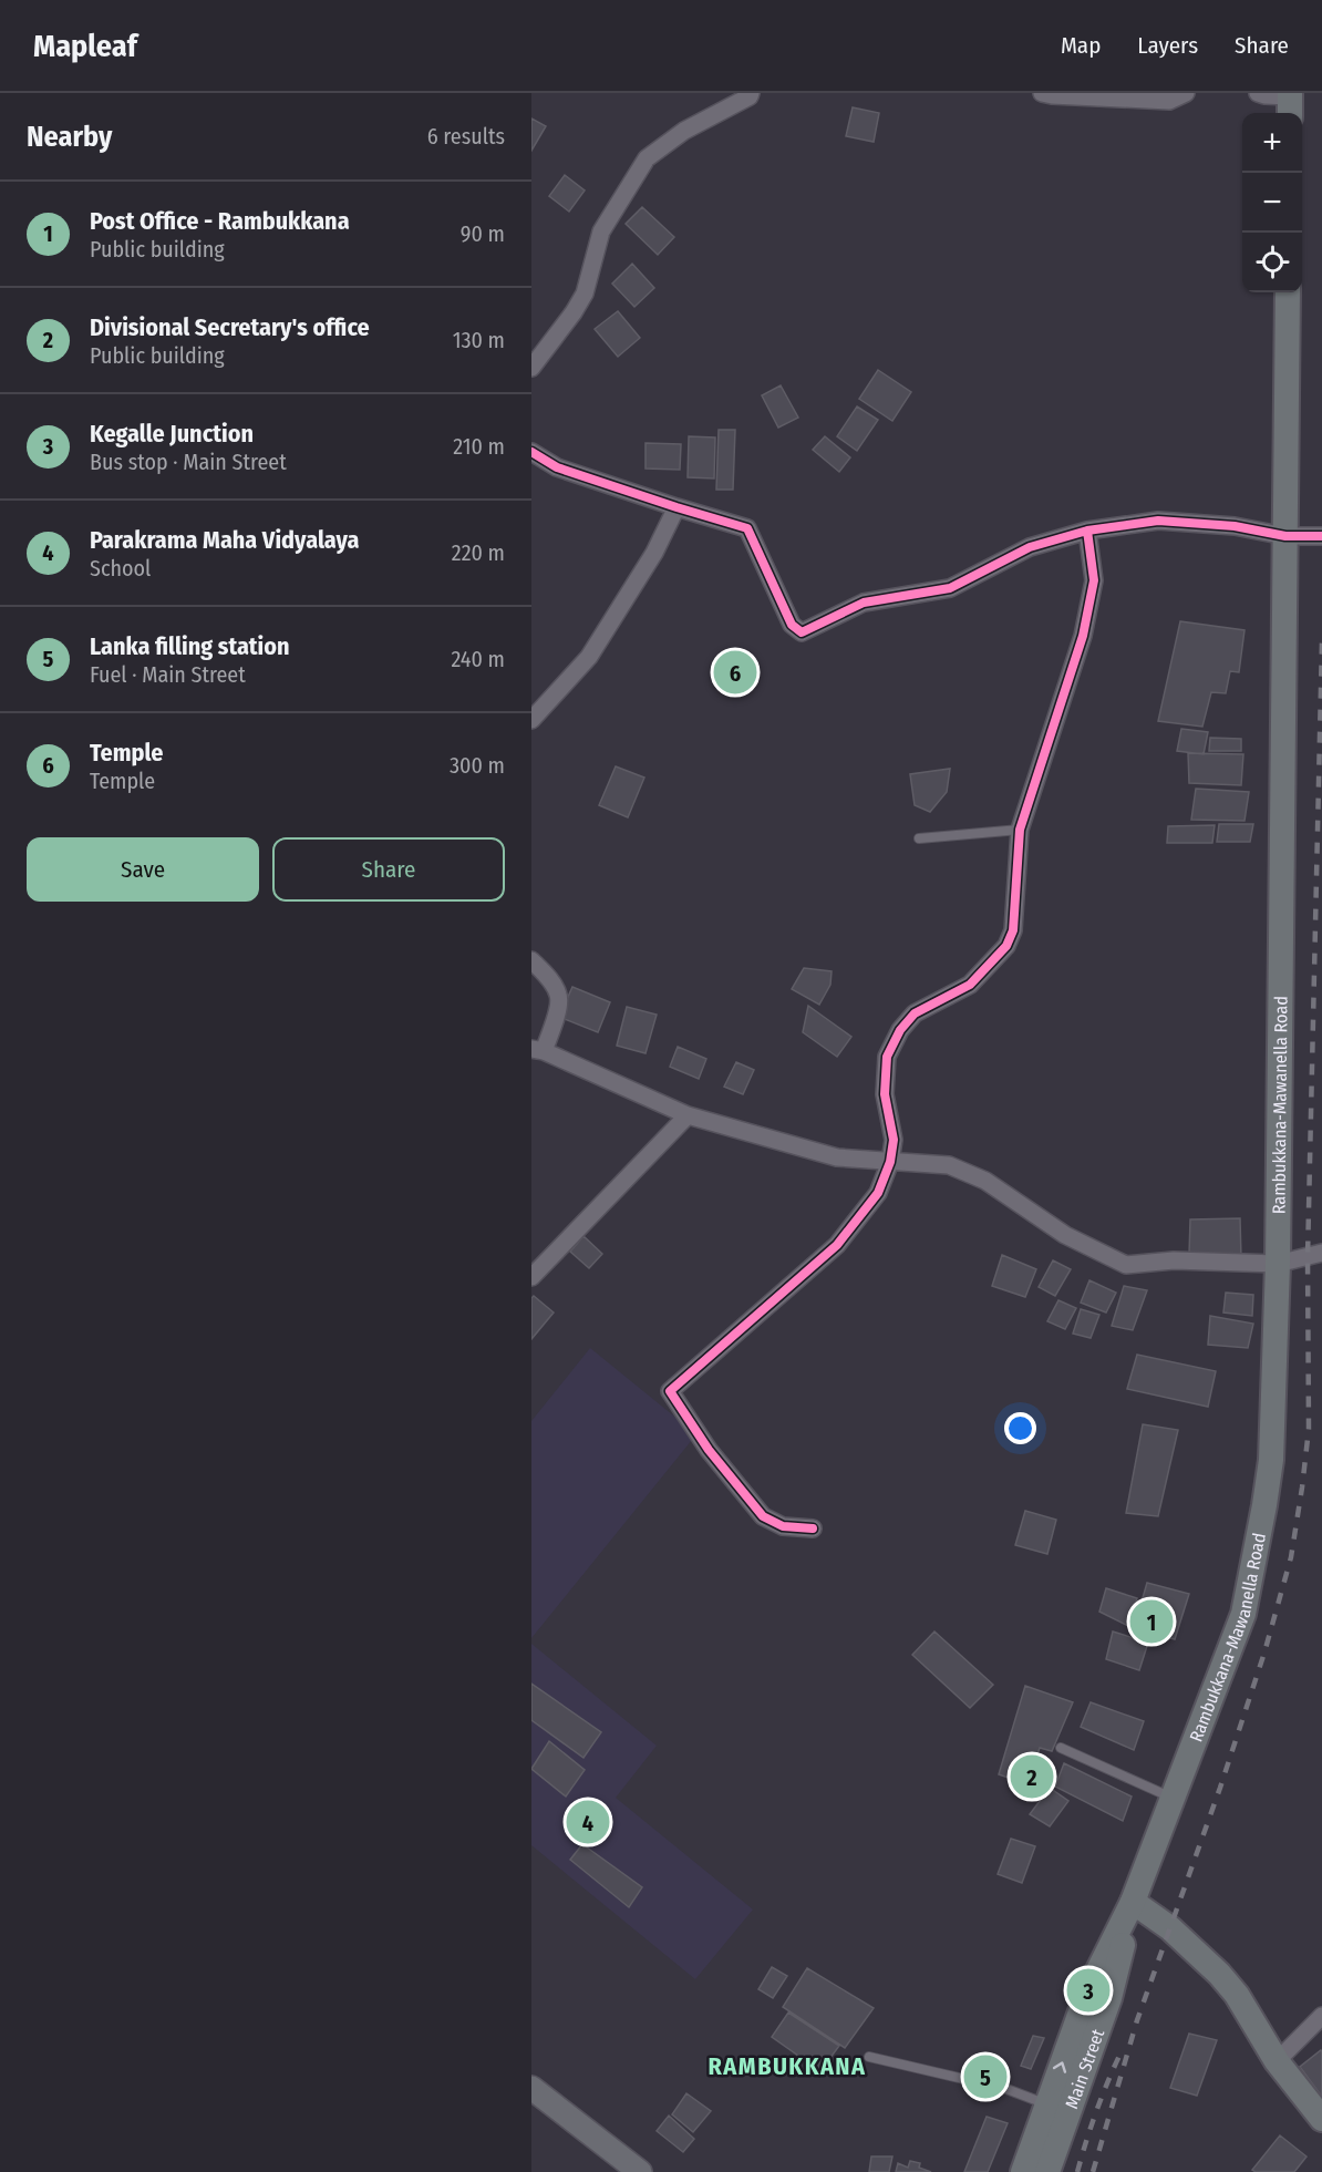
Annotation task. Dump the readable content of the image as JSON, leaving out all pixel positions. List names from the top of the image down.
{
  "streets": {
    "main road": ["Rambukkana-Mawanella Road", "Main Street"]
  },
  "crossings": [
    ["Rambukkana-Mawanella Road", "Main Street"]
  ],
  "districts": ["RAMBUKKANA"],
  "page": {
    "header": "Mapleaf",
    "nav": ["Map", "Layers", "Share"],
    "heading": ["Nearby", "6 results"],
    "map_buttons": ["+", "−"],
    "list": [
      {
        "mark": "1",
        "name": "Post Office - Rambukkana",
        "note": "Public building",
        "value": "90 m"
      },
      {
        "mark": "2",
        "name": "Divisional Secretary's office",
        "note": "Public building",
        "value": "130 m"
      },
      {
        "mark": "3",
        "name": "Kegalle Junction",
        "note": "Bus stop · Main Street",
        "value": "210 m"
      },
      {
        "mark": "4",
        "name": "Parakrama Maha Vidyalaya",
        "note": "School",
        "value": "220 m"
      },
      {
        "mark": "5",
        "name": "Lanka filling station",
        "note": "Fuel · Main Street",
        "value": "240 m"
      },
      {
        "mark": "6",
        "name": "Temple",
        "note": "Temple",
        "value": "300 m"
      }
    ],
    "pins": [
      "6",
      "1",
      "2",
      "4",
      "3",
      "5"
    ],
    "buttons": ["Save", "Share"]
  }
}
